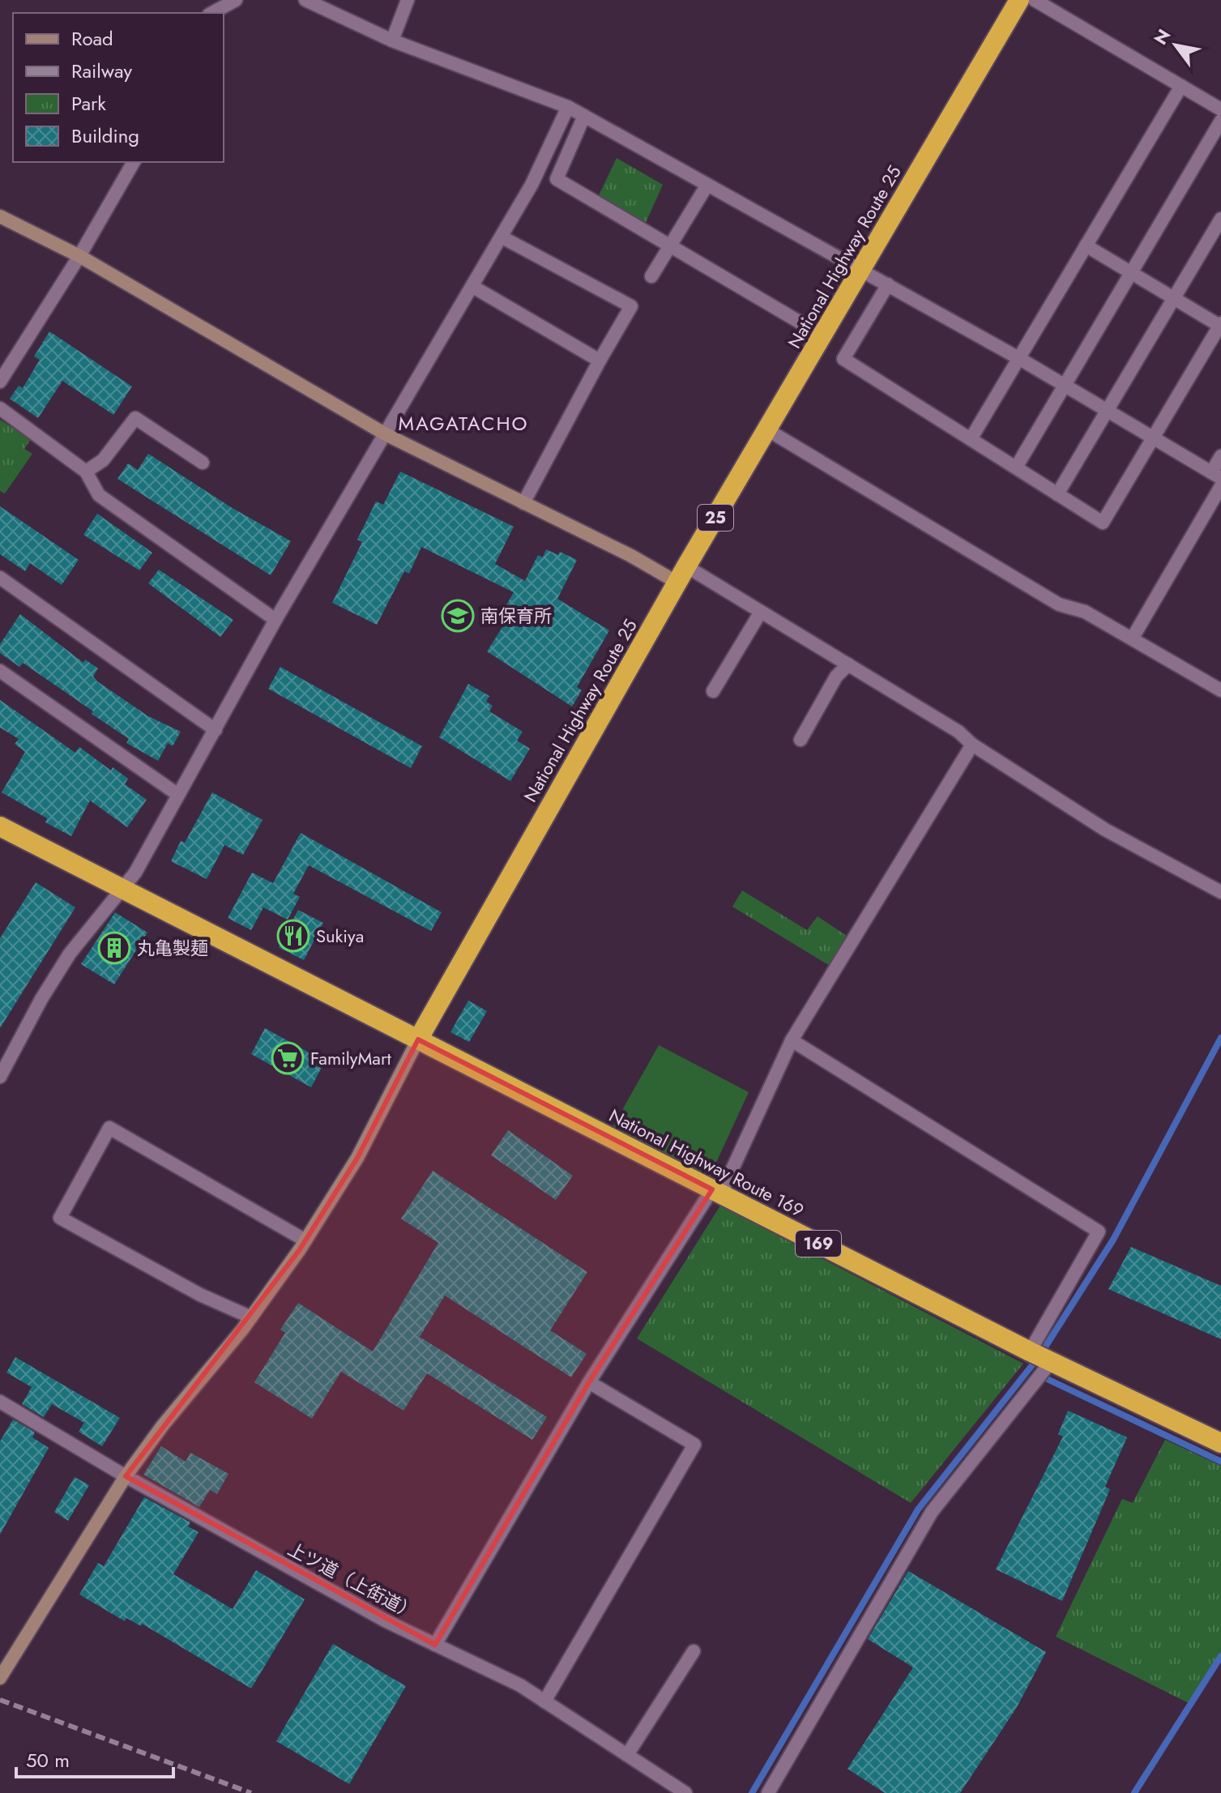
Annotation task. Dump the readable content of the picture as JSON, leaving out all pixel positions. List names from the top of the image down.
{
  "streets": {
    "highway": [
      "National Highway Route 25",
      "25",
      "National Highway Route 169",
      "169"
    ],
    "street": ["上ツ道（上街道）"]
  },
  "crossings": [
    ["National Highway Route 25", "National Highway Route 169"]
  ],
  "districts": ["MAGATACHO"],
  "places": {
    "school or university": ["南保育所"],
    "restaurant": ["Sukiya"],
    "building": ["丸亀製麺"],
    "supermarket": ["FamilyMart"]
  },
  "legend": [
    "Road",
    "Railway",
    "Park",
    "Building"
  ],
  "scale_bar": "50 m",
  "north": "top left"
}
